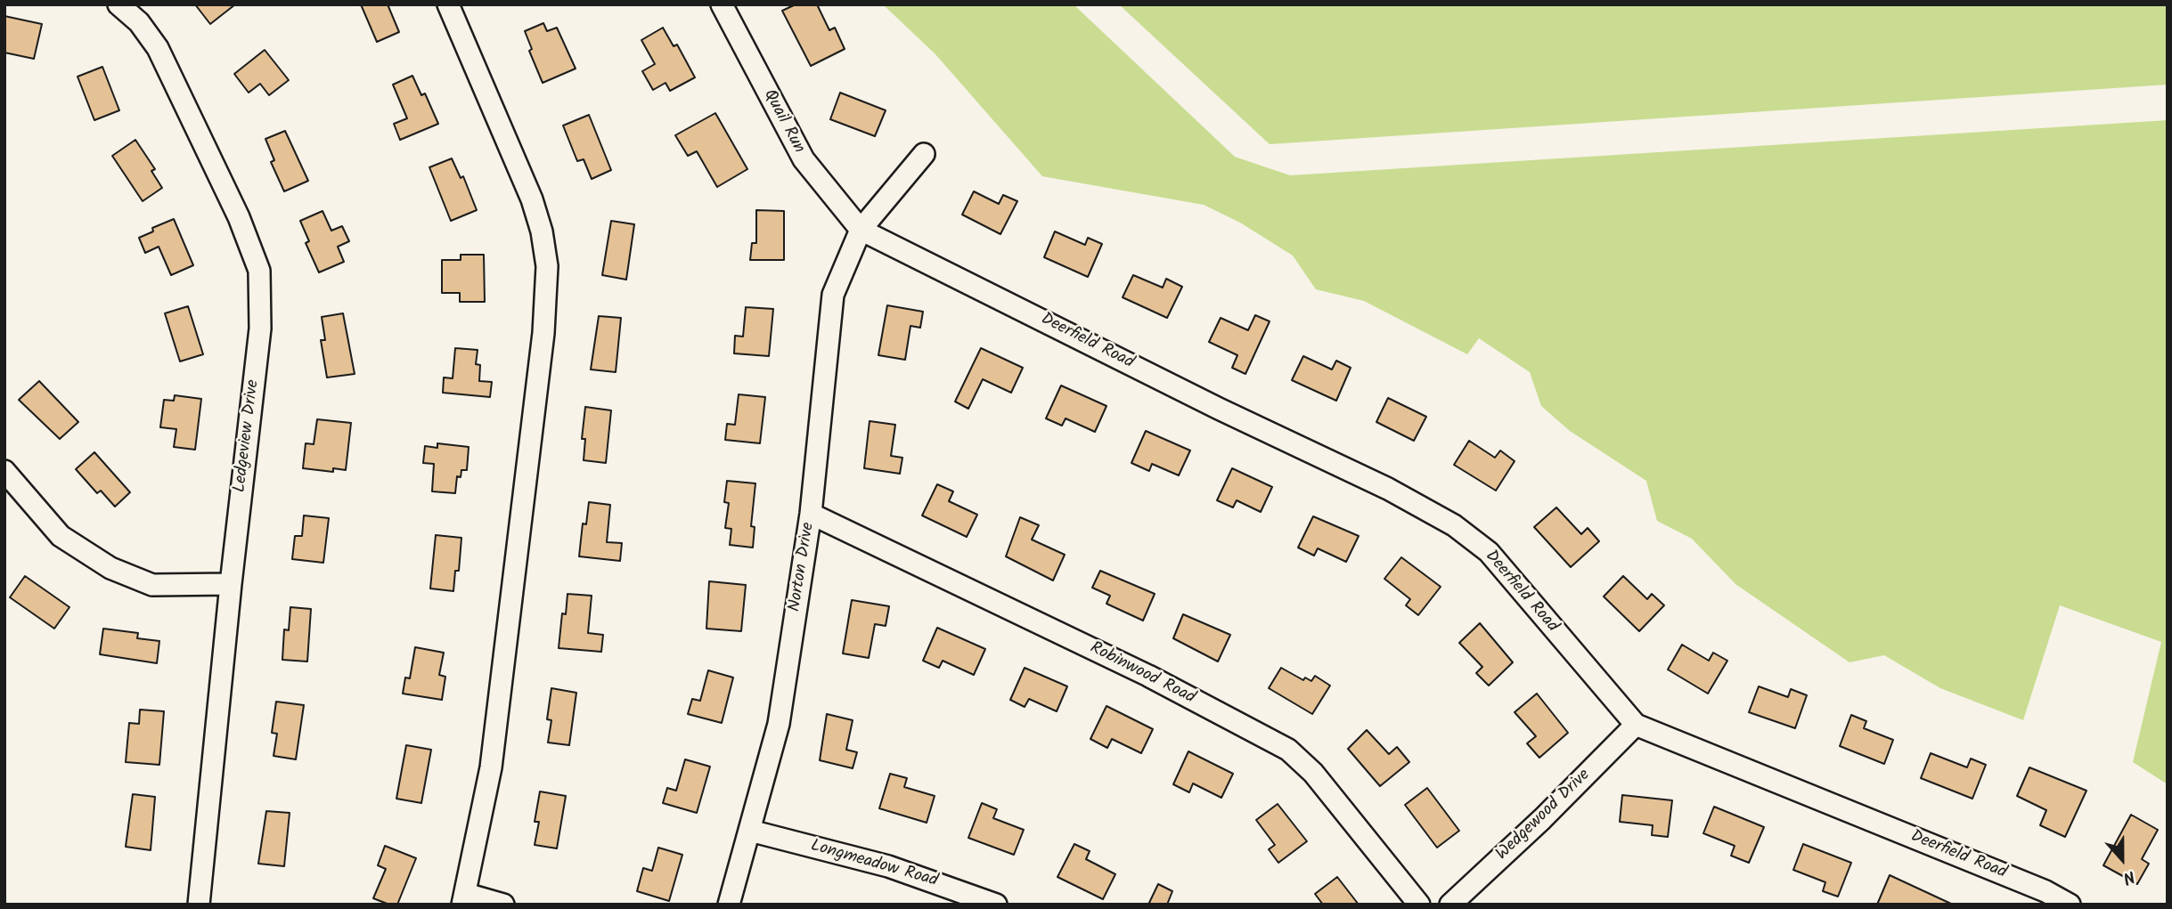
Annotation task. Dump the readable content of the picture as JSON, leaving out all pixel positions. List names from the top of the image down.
{
  "streets": {
    "street": [
      "Quail Run",
      "Deerfield Road",
      "Ledgeview Drive",
      "Norton Drive",
      "Robinwood Road",
      "Wedgewood Drive",
      "Longmeadow Road"
    ]
  },
  "crossings": [
    ["Quail Run", "Deerfield Road"],
    ["Quail Run", "Norton Drive"],
    ["Deerfield Road", "Norton Drive"],
    ["Deerfield Road", "Wedgewood Drive"],
    ["Norton Drive", "Robinwood Road"],
    ["Norton Drive", "Longmeadow Road"]
  ],
  "north": "bottom"
}
